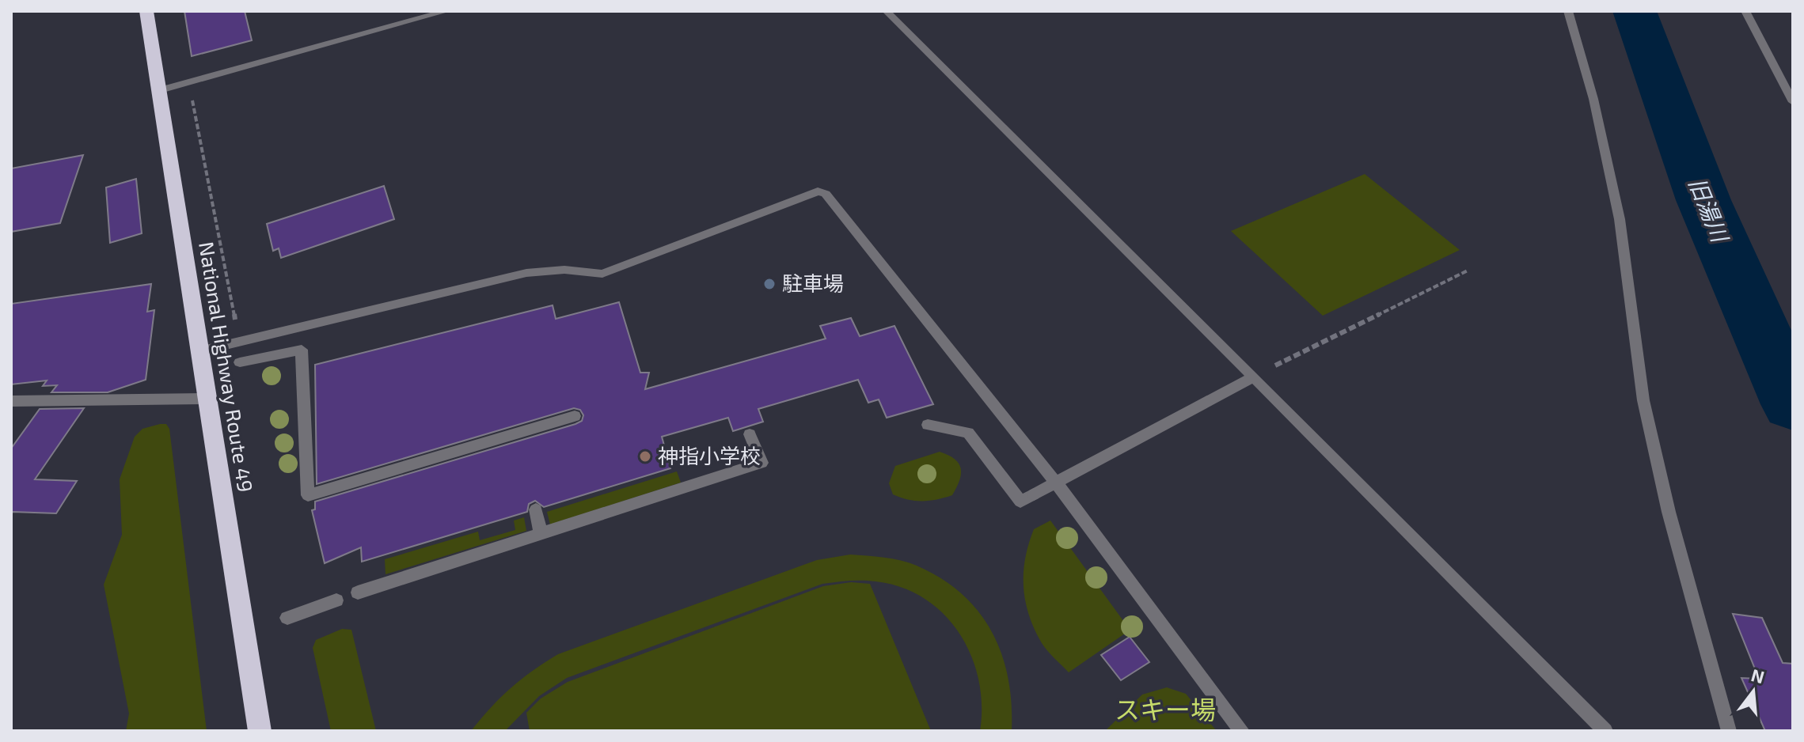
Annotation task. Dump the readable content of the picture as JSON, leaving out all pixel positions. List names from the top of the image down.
{
  "streets": {
    "highway": ["National Highway Route 49"]
  },
  "water": ["旧湯川"],
  "parks": ["スキー場"],
  "places": ["駐車場", "神指小学校"],
  "north": "top"
}
